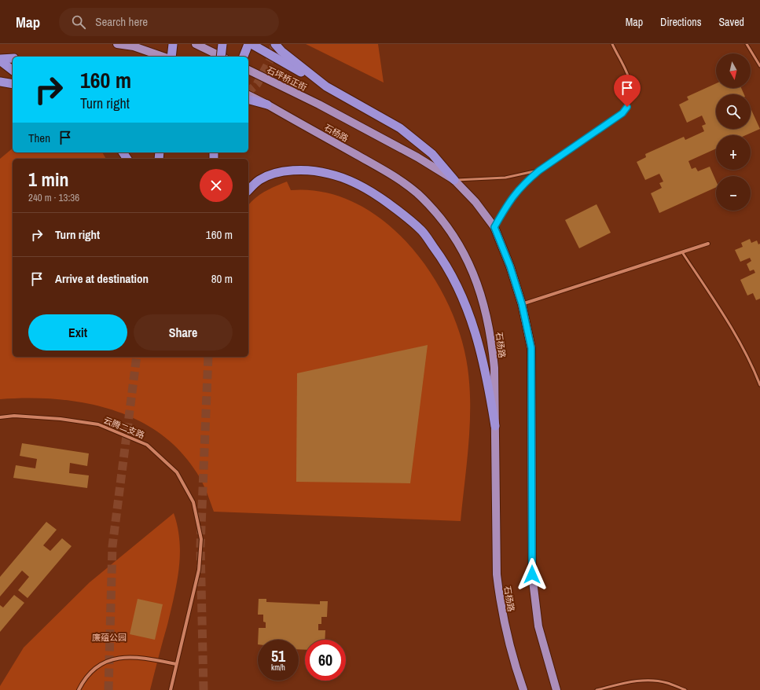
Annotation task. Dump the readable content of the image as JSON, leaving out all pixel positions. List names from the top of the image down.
{
  "streets": {
    "main road": ["石坪桥正街", "石杨路"],
    "street": ["云腾二支路"]
  },
  "crossings": [
    ["石坪桥正街", "石杨路"]
  ],
  "parks": ["廉蕴公园"],
  "north": "bottom",
  "page": {
    "header": "Map",
    "search": "Search here",
    "nav": ["Map", "Directions", "Saved"],
    "map_buttons": ["+", "−"],
    "turn": ["160 m", "Turn right"],
    "then": "Then",
    "heading": ["1 min", "240 m · 13:36"],
    "list": [
      {
        "name": "Turn right",
        "value": "160 m"
      },
      {
        "name": "Arrive at destination",
        "value": "80 m"
      }
    ],
    "buttons": ["Exit", "Share"],
    "speed": "51 km/h",
    "limit": "60"
  }
}
